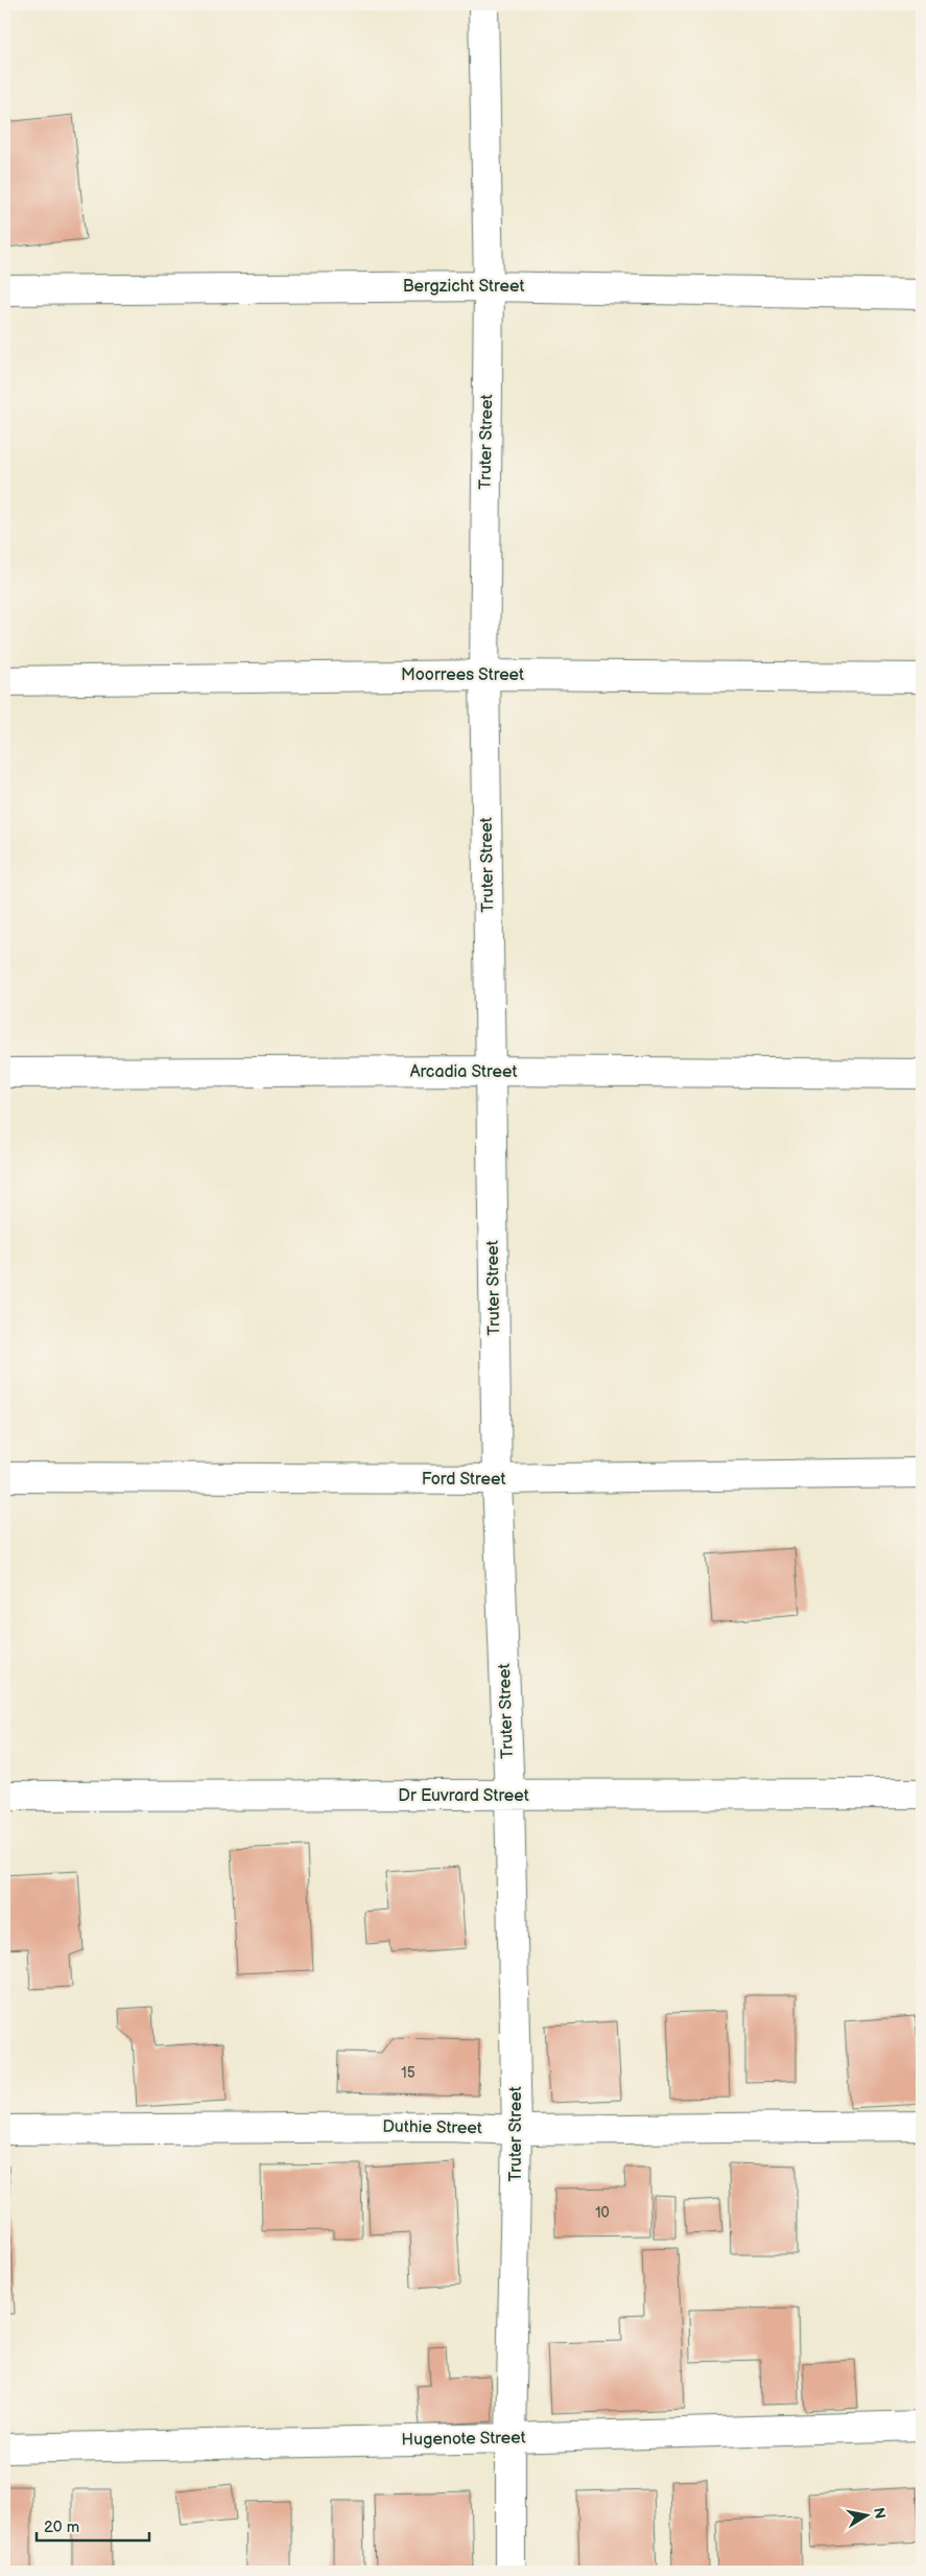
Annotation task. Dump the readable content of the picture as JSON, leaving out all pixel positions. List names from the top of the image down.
{
  "streets": {
    "street": [
      "Bergzicht Street",
      "Truter Street",
      "Moorrees Street",
      "Arcadia Street",
      "Ford Street",
      "Dr Euvrard Street",
      "Duthie Street",
      "Hugenote Street"
    ]
  },
  "crossings": [
    ["Bergzicht Street", "Truter Street"],
    ["Truter Street", "Moorrees Street"],
    ["Truter Street", "Arcadia Street"],
    ["Truter Street", "Ford Street"],
    ["Truter Street", "Dr Euvrard Street"],
    ["Truter Street", "Duthie Street"],
    ["Truter Street", "Hugenote Street"]
  ],
  "house_numbers": ["15", "10"],
  "scale_bar": "20 m",
  "north": "right"
}
